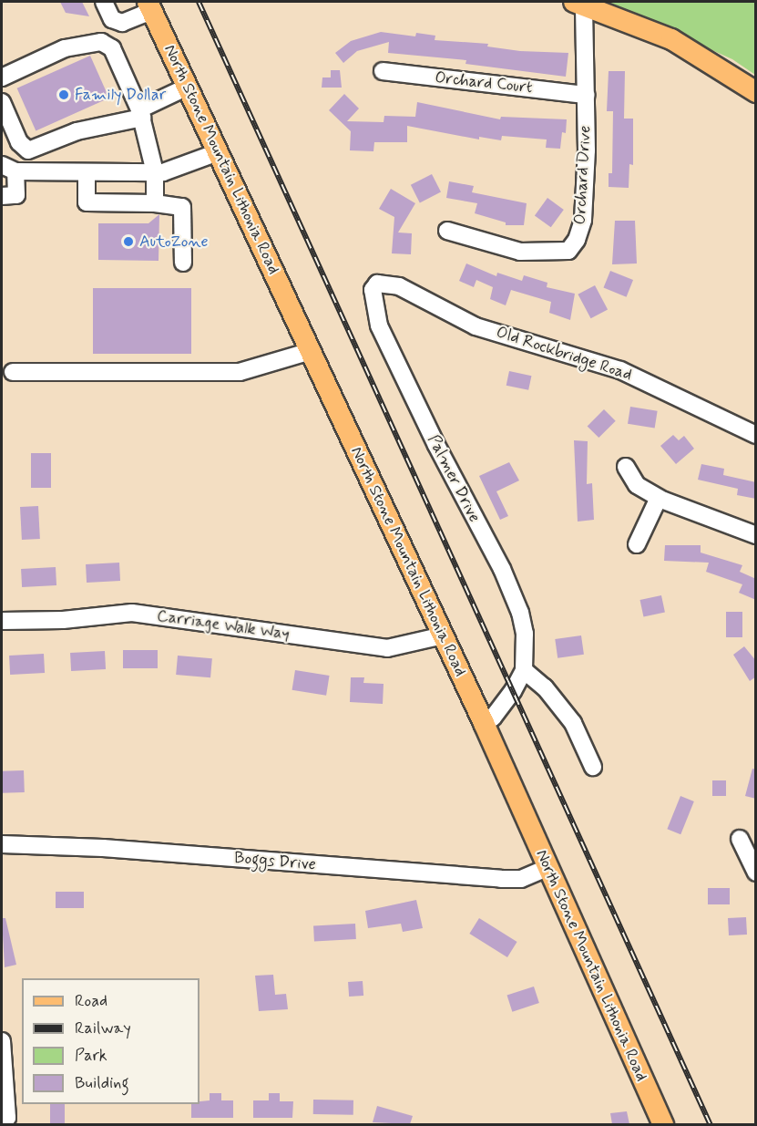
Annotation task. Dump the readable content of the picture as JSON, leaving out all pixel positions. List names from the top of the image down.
{
  "streets": {
    "main road": ["North Stone Mountain Lithonia Road"],
    "street": [
      "Orchard Court",
      "Orchard Drive",
      "Old Rockbridge Road",
      "Palmer Drive",
      "Carriage Walk Way",
      "Boggs Drive"
    ]
  },
  "crossings": [
    ["Orchard Court", "Orchard Drive"],
    ["North Stone Mountain Lithonia Road", "Palmer Drive"],
    ["North Stone Mountain Lithonia Road", "Carriage Walk Way"],
    ["North Stone Mountain Lithonia Road", "Boggs Drive"],
    ["Old Rockbridge Road", "Palmer Drive"]
  ],
  "places": ["Family Dollar", "AutoZone"],
  "legend": [
    "Road",
    "Railway",
    "Park",
    "Building"
  ]
}
